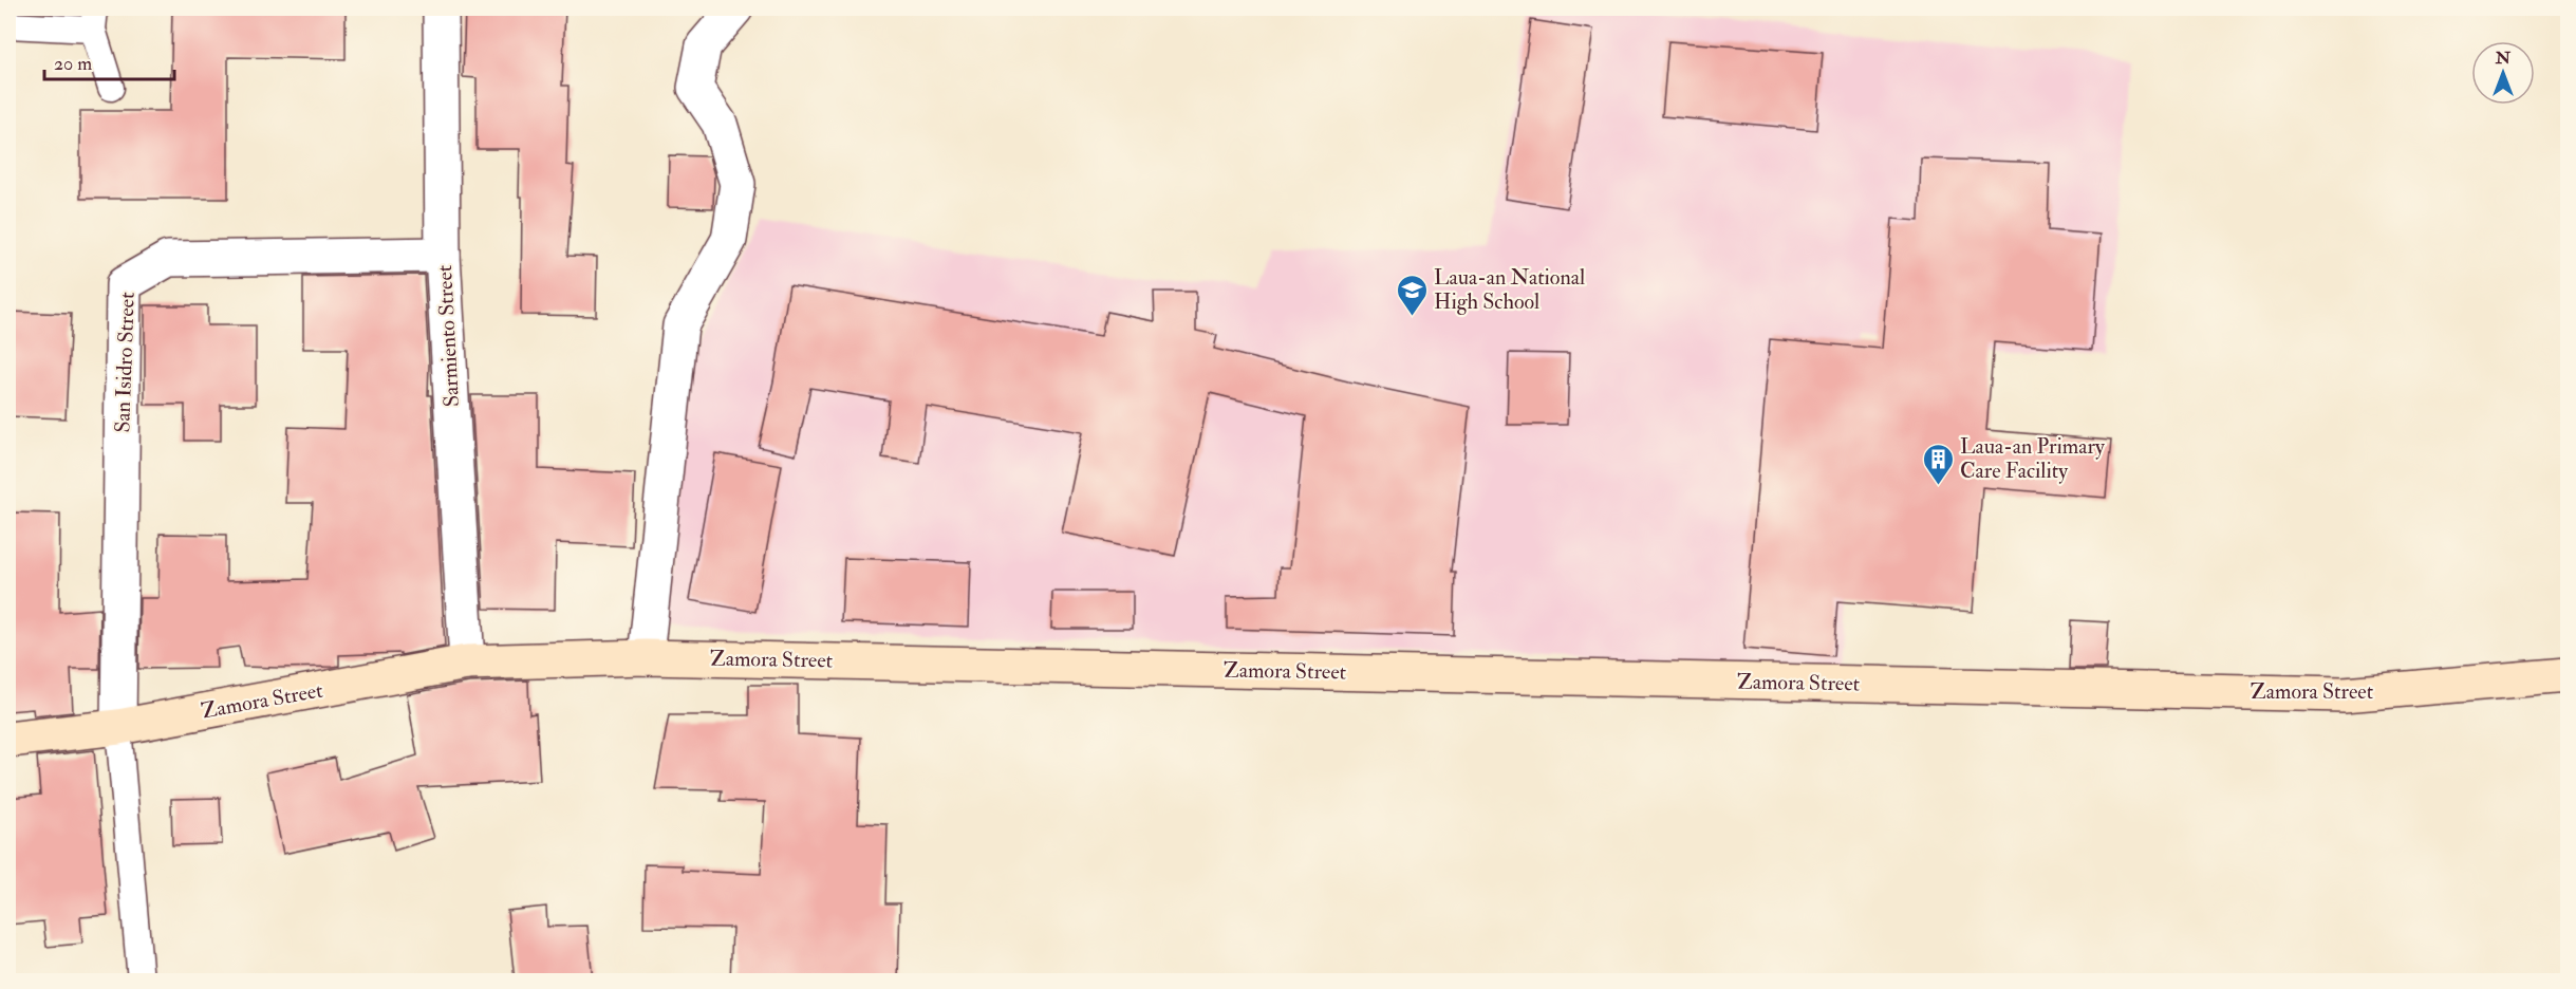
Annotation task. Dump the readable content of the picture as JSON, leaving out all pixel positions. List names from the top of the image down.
{
  "streets": {
    "street": ["Sarmiento Street", "San Isidro Street", "Zamora Street"]
  },
  "crossings": [
    ["Sarmiento Street", "San Isidro Street"],
    ["Sarmiento Street", "Zamora Street"],
    ["San Isidro Street", "Zamora Street"]
  ],
  "places": {
    "school or university": ["Laua-an National High School"],
    "building": ["Laua-an Primary Care Facility"]
  },
  "scale_bar": "20 m",
  "north": "top"
}
